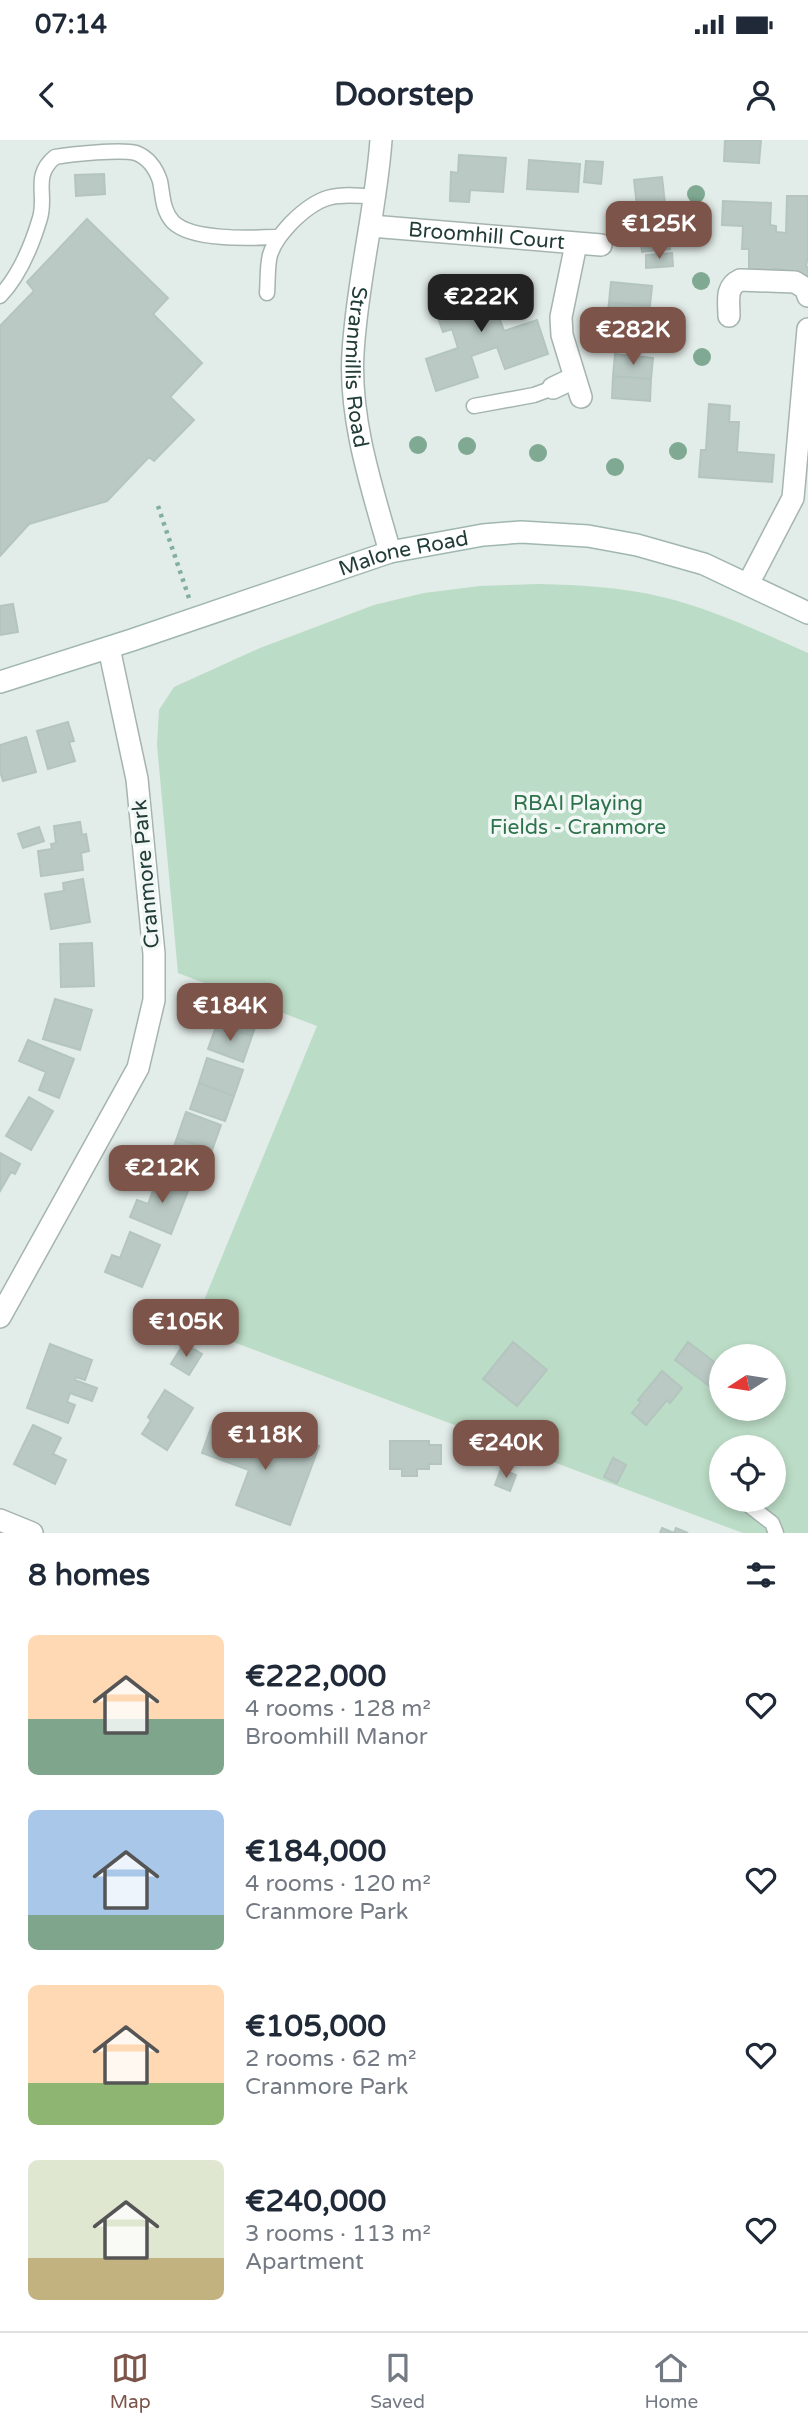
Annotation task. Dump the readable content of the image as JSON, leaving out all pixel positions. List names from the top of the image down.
{
  "streets": {
    "street": [
      "Broomhill Court",
      "Stranmillis Road",
      "Malone Road",
      "Cranmore Park"
    ]
  },
  "crossings": [
    ["Broomhill Court", "Stranmillis Road"],
    ["Stranmillis Road", "Malone Road"],
    ["Malone Road", "Cranmore Park"]
  ],
  "parks": ["RBAI Playing Fields - Cranmore"],
  "north": "left",
  "page": {
    "status": "07:14",
    "header": "Doorstep",
    "price": [
      "€125K",
      "€222K",
      "€282K",
      "€184K",
      "€212K",
      "€105K",
      "€118K",
      "€240K"
    ],
    "heading": "8 homes",
    "list": [
      {
        "name": "€222,000",
        "note": "4 rooms · 128 m² · Broomhill Manor"
      },
      {
        "name": "€184,000",
        "note": "4 rooms · 120 m² · Cranmore Park"
      },
      {
        "name": "€105,000",
        "note": "2 rooms · 62 m² · Cranmore Park"
      },
      {
        "name": "€240,000",
        "note": "3 rooms · 113 m² · Apartment"
      }
    ],
    "tabs": ["Map", "Saved", "Home"]
  }
}
